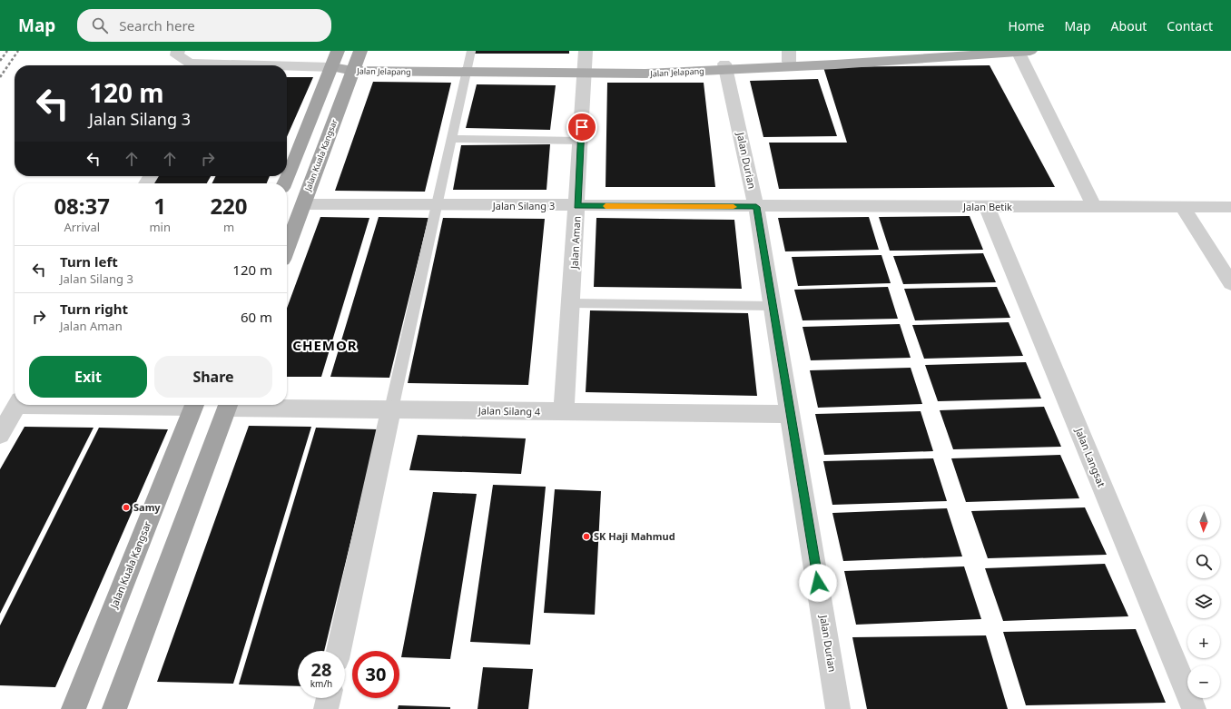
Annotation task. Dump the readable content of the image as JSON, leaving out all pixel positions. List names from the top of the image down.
{
  "streets": {
    "highway": ["Jalan Kuala Kangsar"],
    "main road": ["Jalan Jelapang"],
    "street": [
      "Jalan Durian",
      "Jalan Silang 3",
      "Jalan Betik",
      "Jalan Aman",
      "Jalan Silang 4",
      "Jalan Langsat"
    ]
  },
  "crossings": [
    ["Jalan Jelapang", "Jalan Kuala Kangsar"],
    ["Jalan Jelapang", "Jalan Durian"],
    ["Jalan Jelapang", "Jalan Aman"],
    ["Jalan Kuala Kangsar", "Jalan Silang 3"],
    ["Jalan Durian", "Jalan Silang 3"],
    ["Jalan Durian", "Jalan Betik"],
    ["Jalan Durian", "Jalan Silang 4"],
    ["Jalan Silang 3", "Jalan Betik"],
    ["Jalan Silang 3", "Jalan Aman"],
    ["Jalan Betik", "Jalan Langsat"],
    ["Jalan Aman", "Jalan Silang 4"]
  ],
  "districts": ["CHEMOR"],
  "places": ["Samy", "SK Haji Mahmud"],
  "north": "bottom",
  "page": {
    "header": "Map",
    "search": "Search here",
    "nav": [
      "Home",
      "Map",
      "About",
      "Contact"
    ],
    "turn": ["120 m", "Jalan Silang 3"],
    "eta": [
      "08:37",
      "Arrival",
      "1",
      "min",
      "220",
      "m"
    ],
    "list": [
      {
        "name": "Turn left",
        "note": "Jalan Silang 3",
        "value": "120 m"
      },
      {
        "name": "Turn right",
        "note": "Jalan Aman",
        "value": "60 m"
      }
    ],
    "buttons": ["Exit", "Share"],
    "map_buttons": ["+", "−"],
    "speed": "28 km/h",
    "limit": "30"
  }
}
